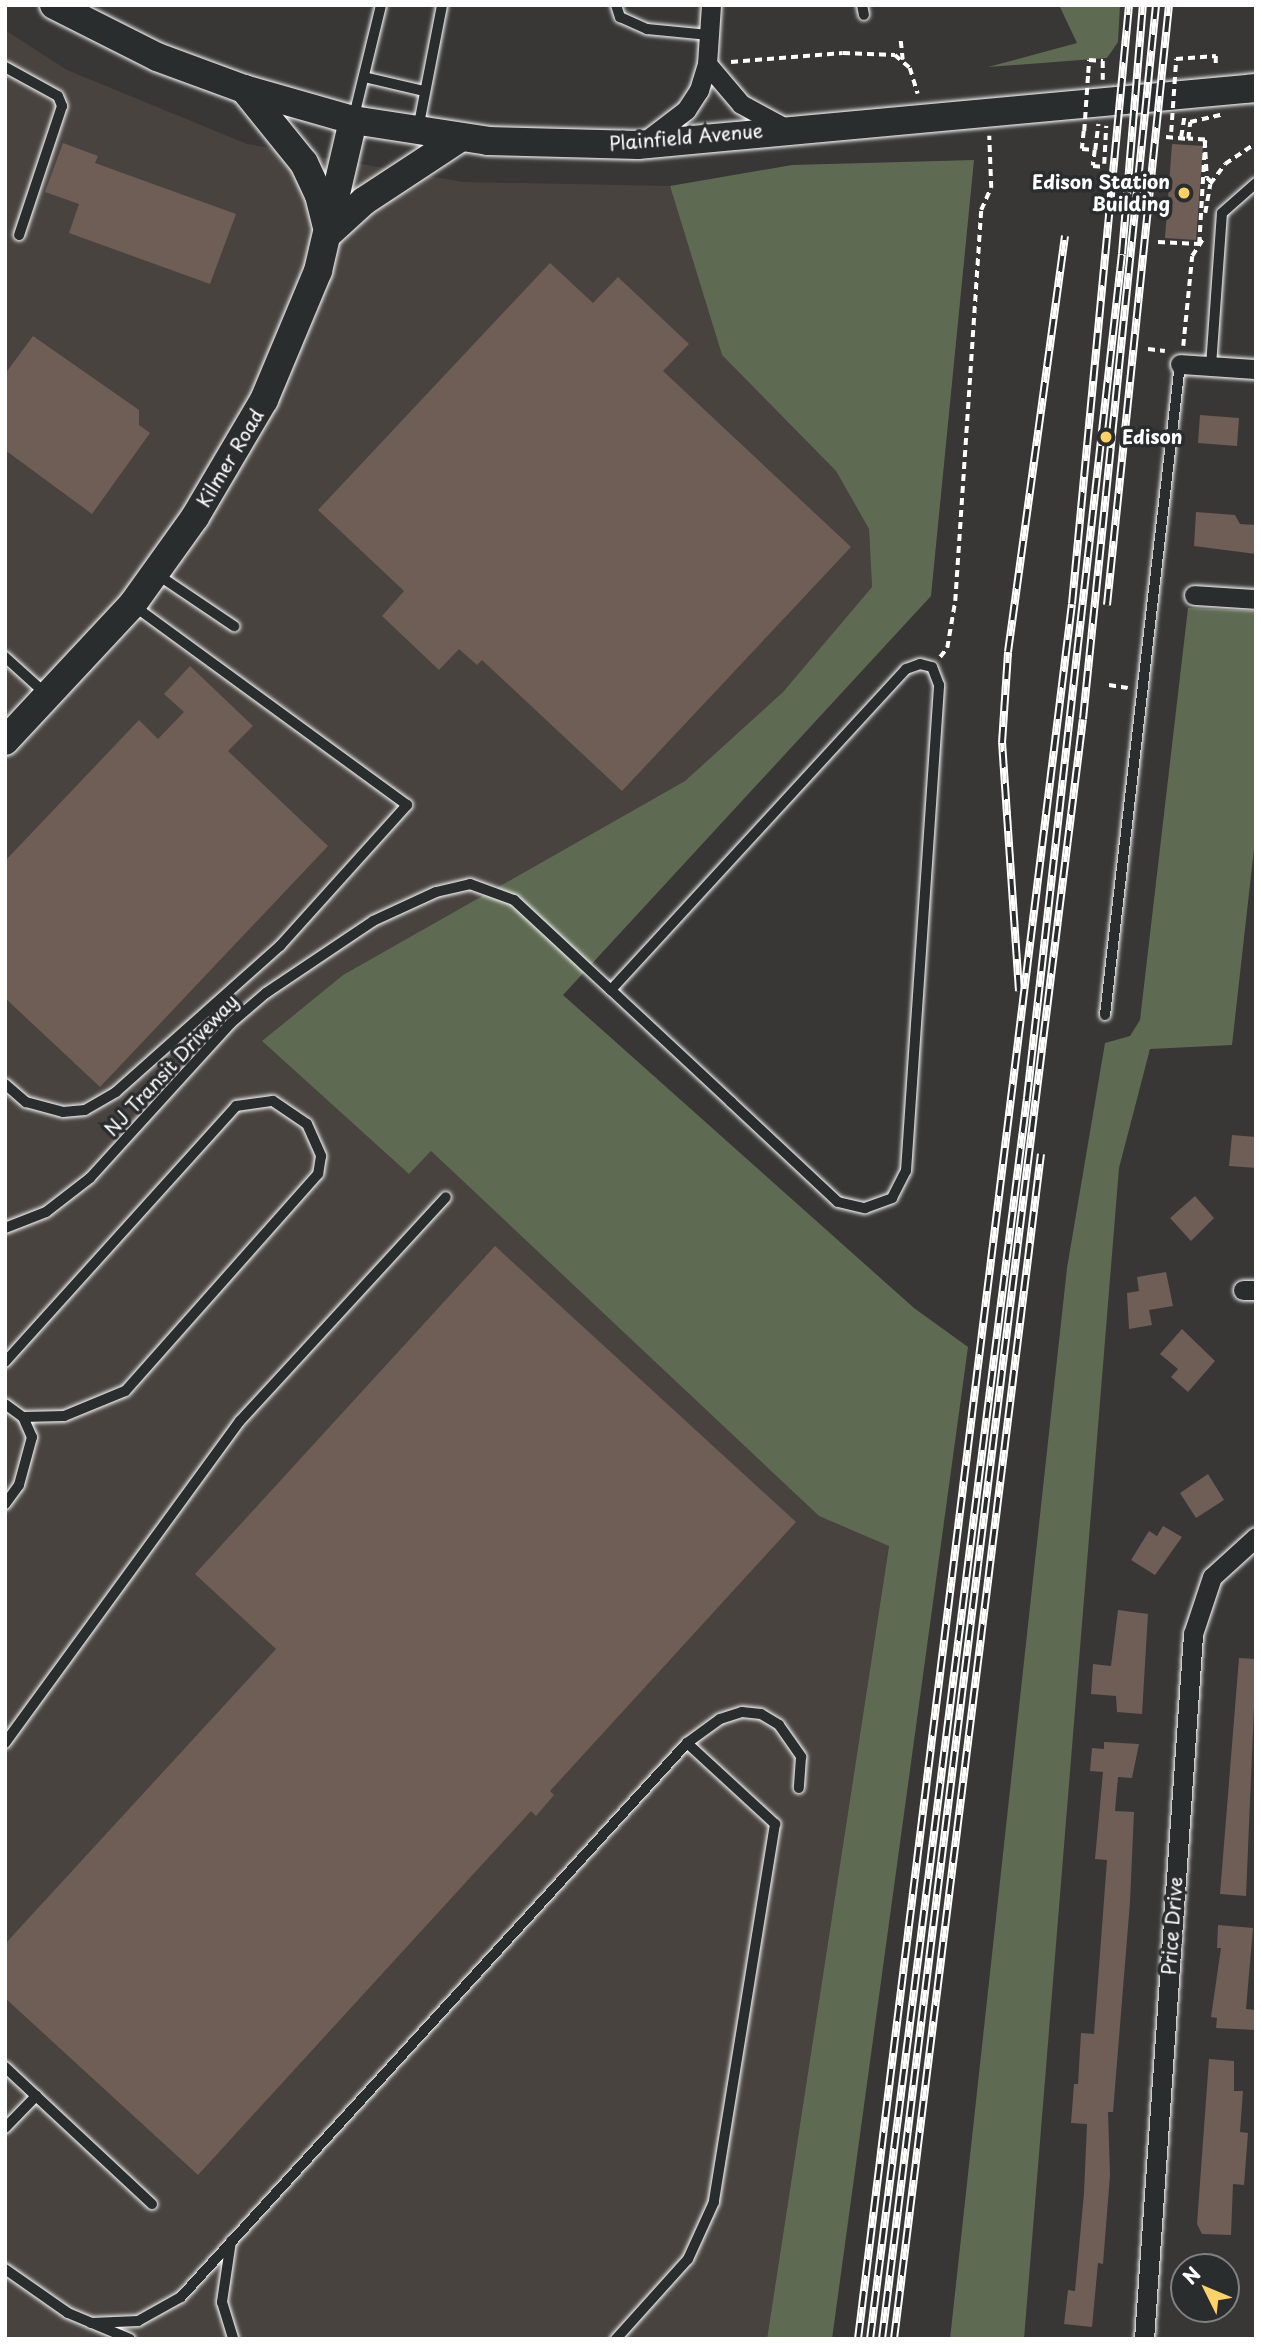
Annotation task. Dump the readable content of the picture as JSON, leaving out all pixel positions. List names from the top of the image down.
{
  "streets": {
    "main road": ["Plainfield Avenue", "Kilmer Road"],
    "street": ["Price Drive"],
    "lane": ["NJ Transit Driveway"]
  },
  "crossings": [
    ["Plainfield Avenue", "Kilmer Road"]
  ],
  "places": ["Edison Station Building", "Edison"],
  "north": "top left"
}
